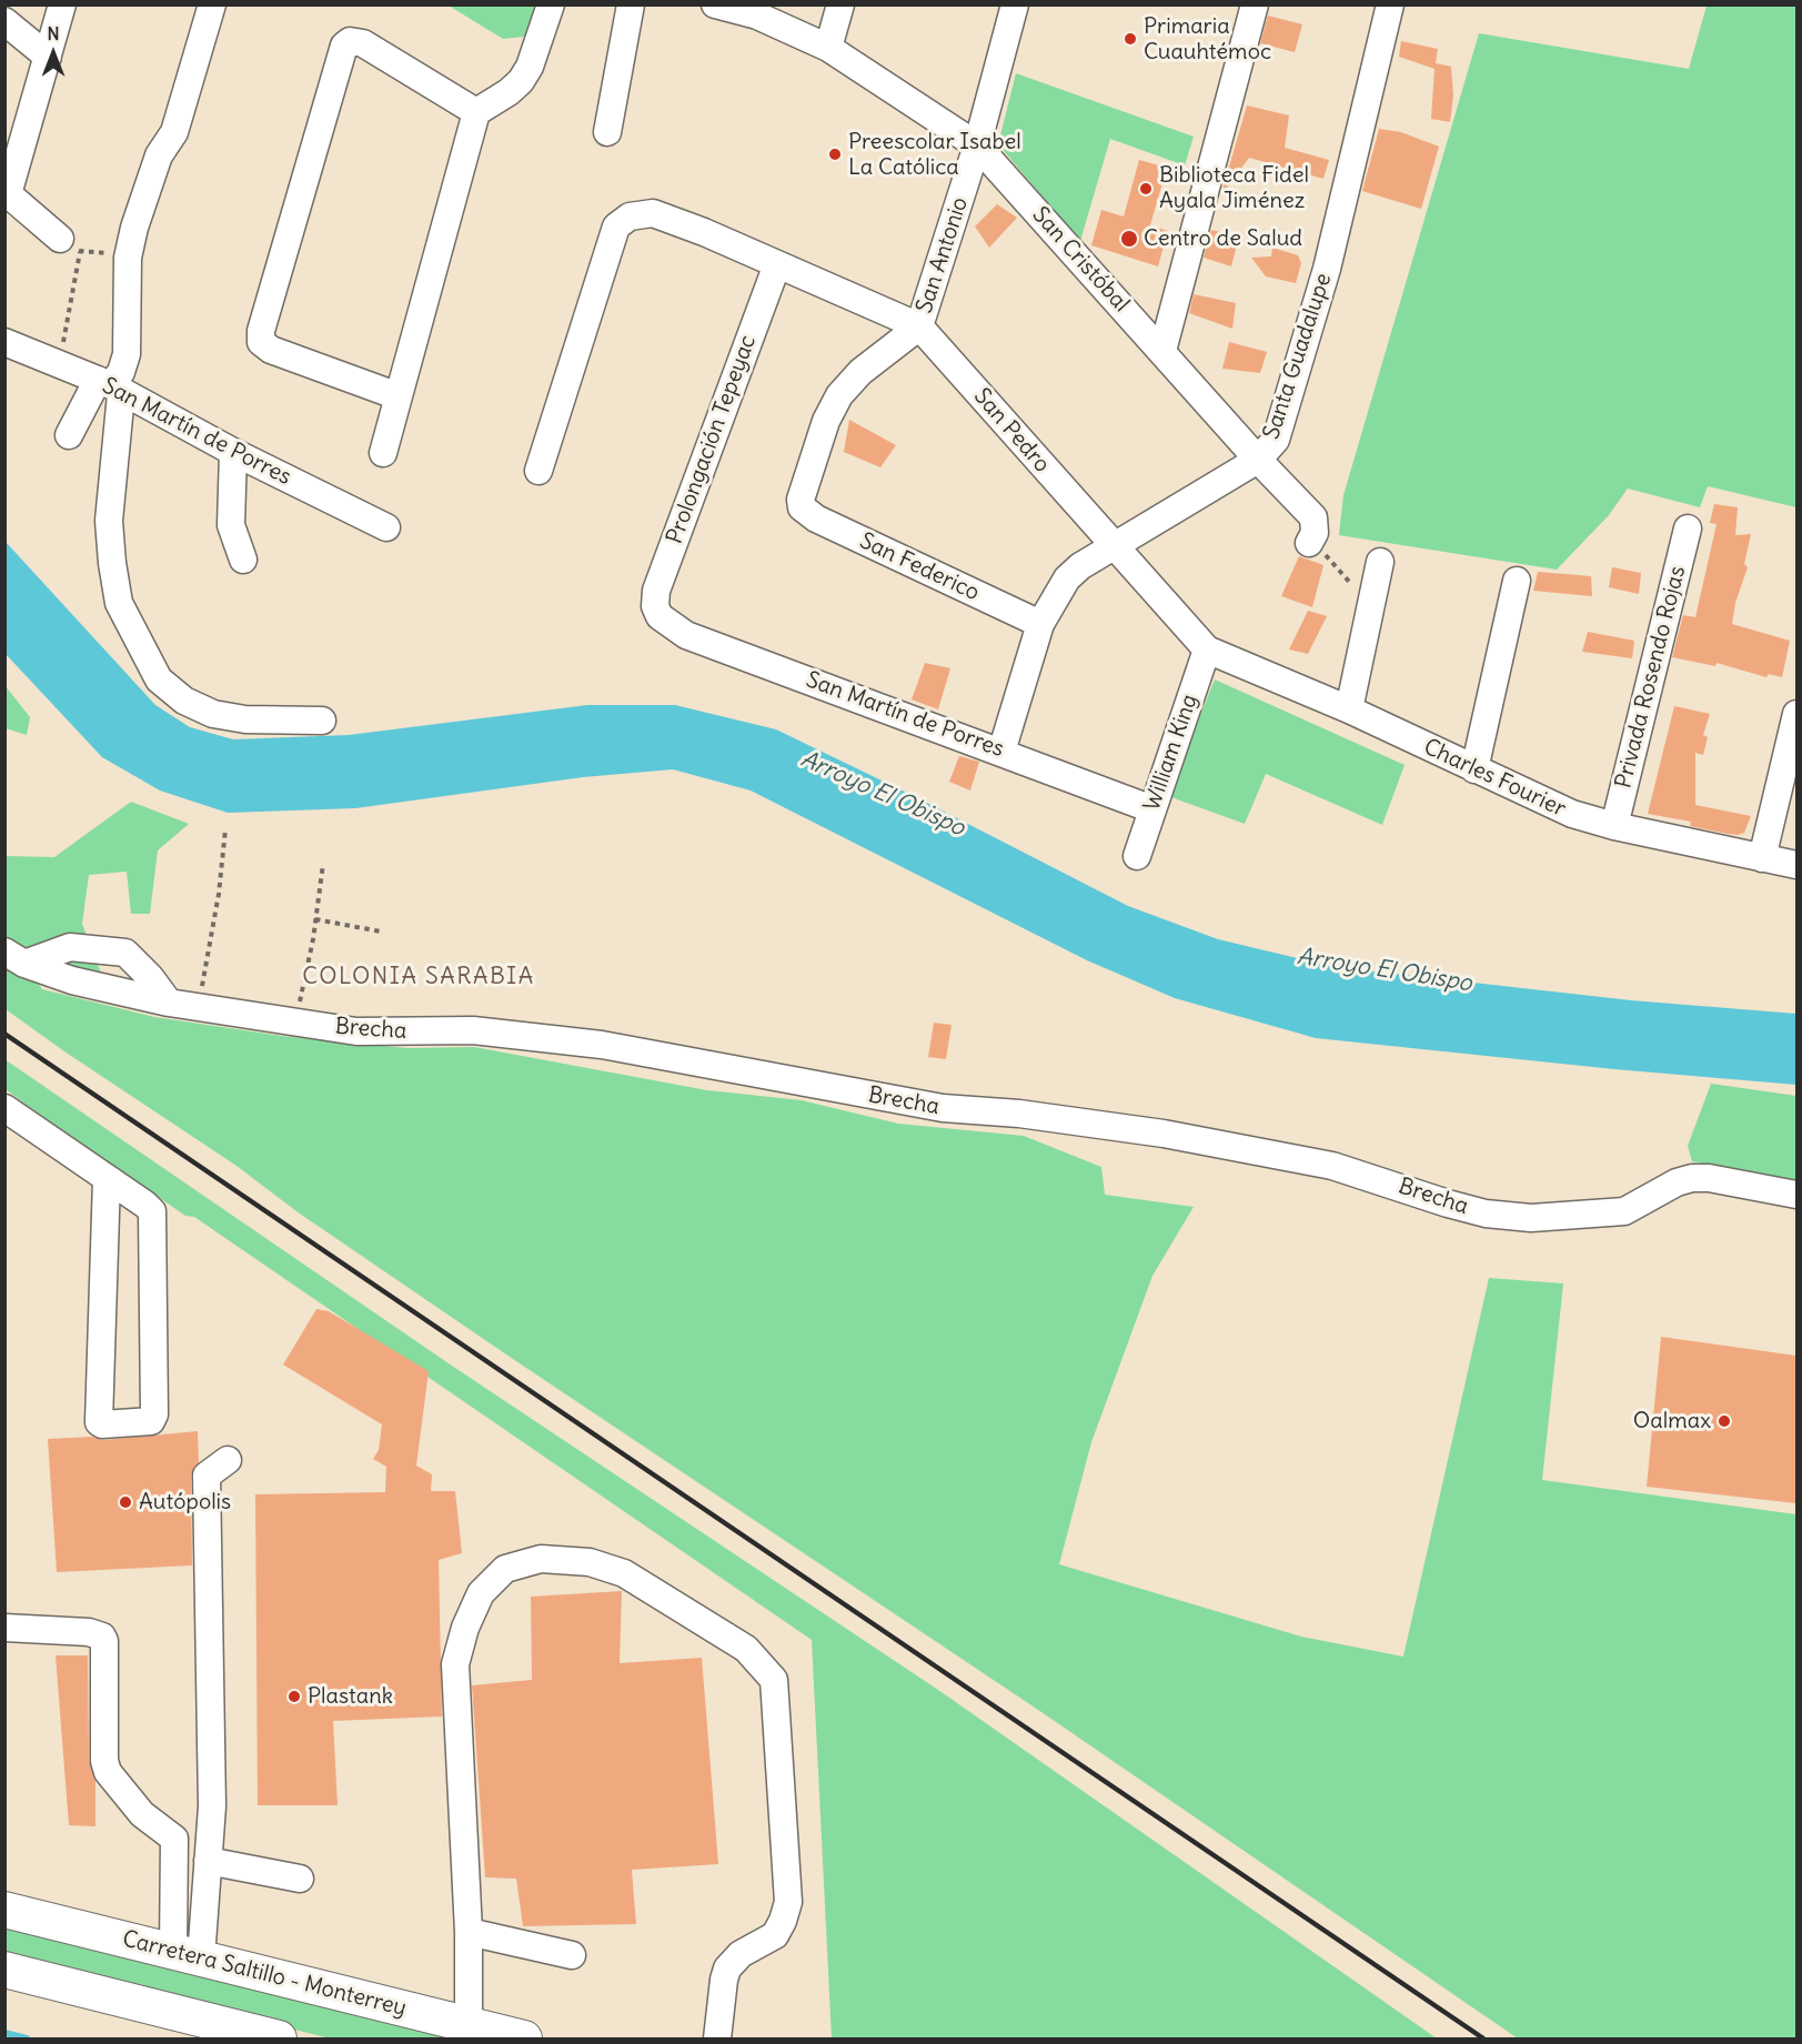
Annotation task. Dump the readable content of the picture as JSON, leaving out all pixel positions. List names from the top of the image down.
{
  "streets": {
    "main road": ["Carretera Saltillo - Monterrey"],
    "street": [
      "San Antonio",
      "San Cristóbal",
      "Santa Guadalupe",
      "San Pedro",
      "San Martín de Porres",
      "Prolongación Tepeyac",
      "San Federico",
      "Privada Rosendo Rojas",
      "William King",
      "Charles Fourier",
      "Brecha"
    ]
  },
  "crossings": [
    ["San Antonio", "San Cristóbal"],
    ["San Antonio", "San Pedro"],
    ["San Antonio", "San Federico"],
    ["San Cristóbal", "Santa Guadalupe"],
    ["Santa Guadalupe", "San Pedro"],
    ["Santa Guadalupe", "San Martín de Porres"],
    ["Santa Guadalupe", "San Federico"],
    ["San Pedro", "Prolongación Tepeyac"],
    ["San Pedro", "William King"],
    ["San Pedro", "Charles Fourier"],
    ["San Martín de Porres", "Prolongación Tepeyac"],
    ["San Martín de Porres", "William King"],
    ["Privada Rosendo Rojas", "Charles Fourier"],
    ["William King", "Charles Fourier"]
  ],
  "districts": ["COLONIA SARABIA"],
  "water": ["Arroyo El Obispo"],
  "places": [
    "Primaria Cuauhtémoc",
    "Preescolar Isabel La Católica",
    "Biblioteca Fidel Ayala Jiménez",
    "Centro de Salud",
    "Oalmax",
    "Autópolis",
    "Plastank"
  ],
  "north": "top"
}
